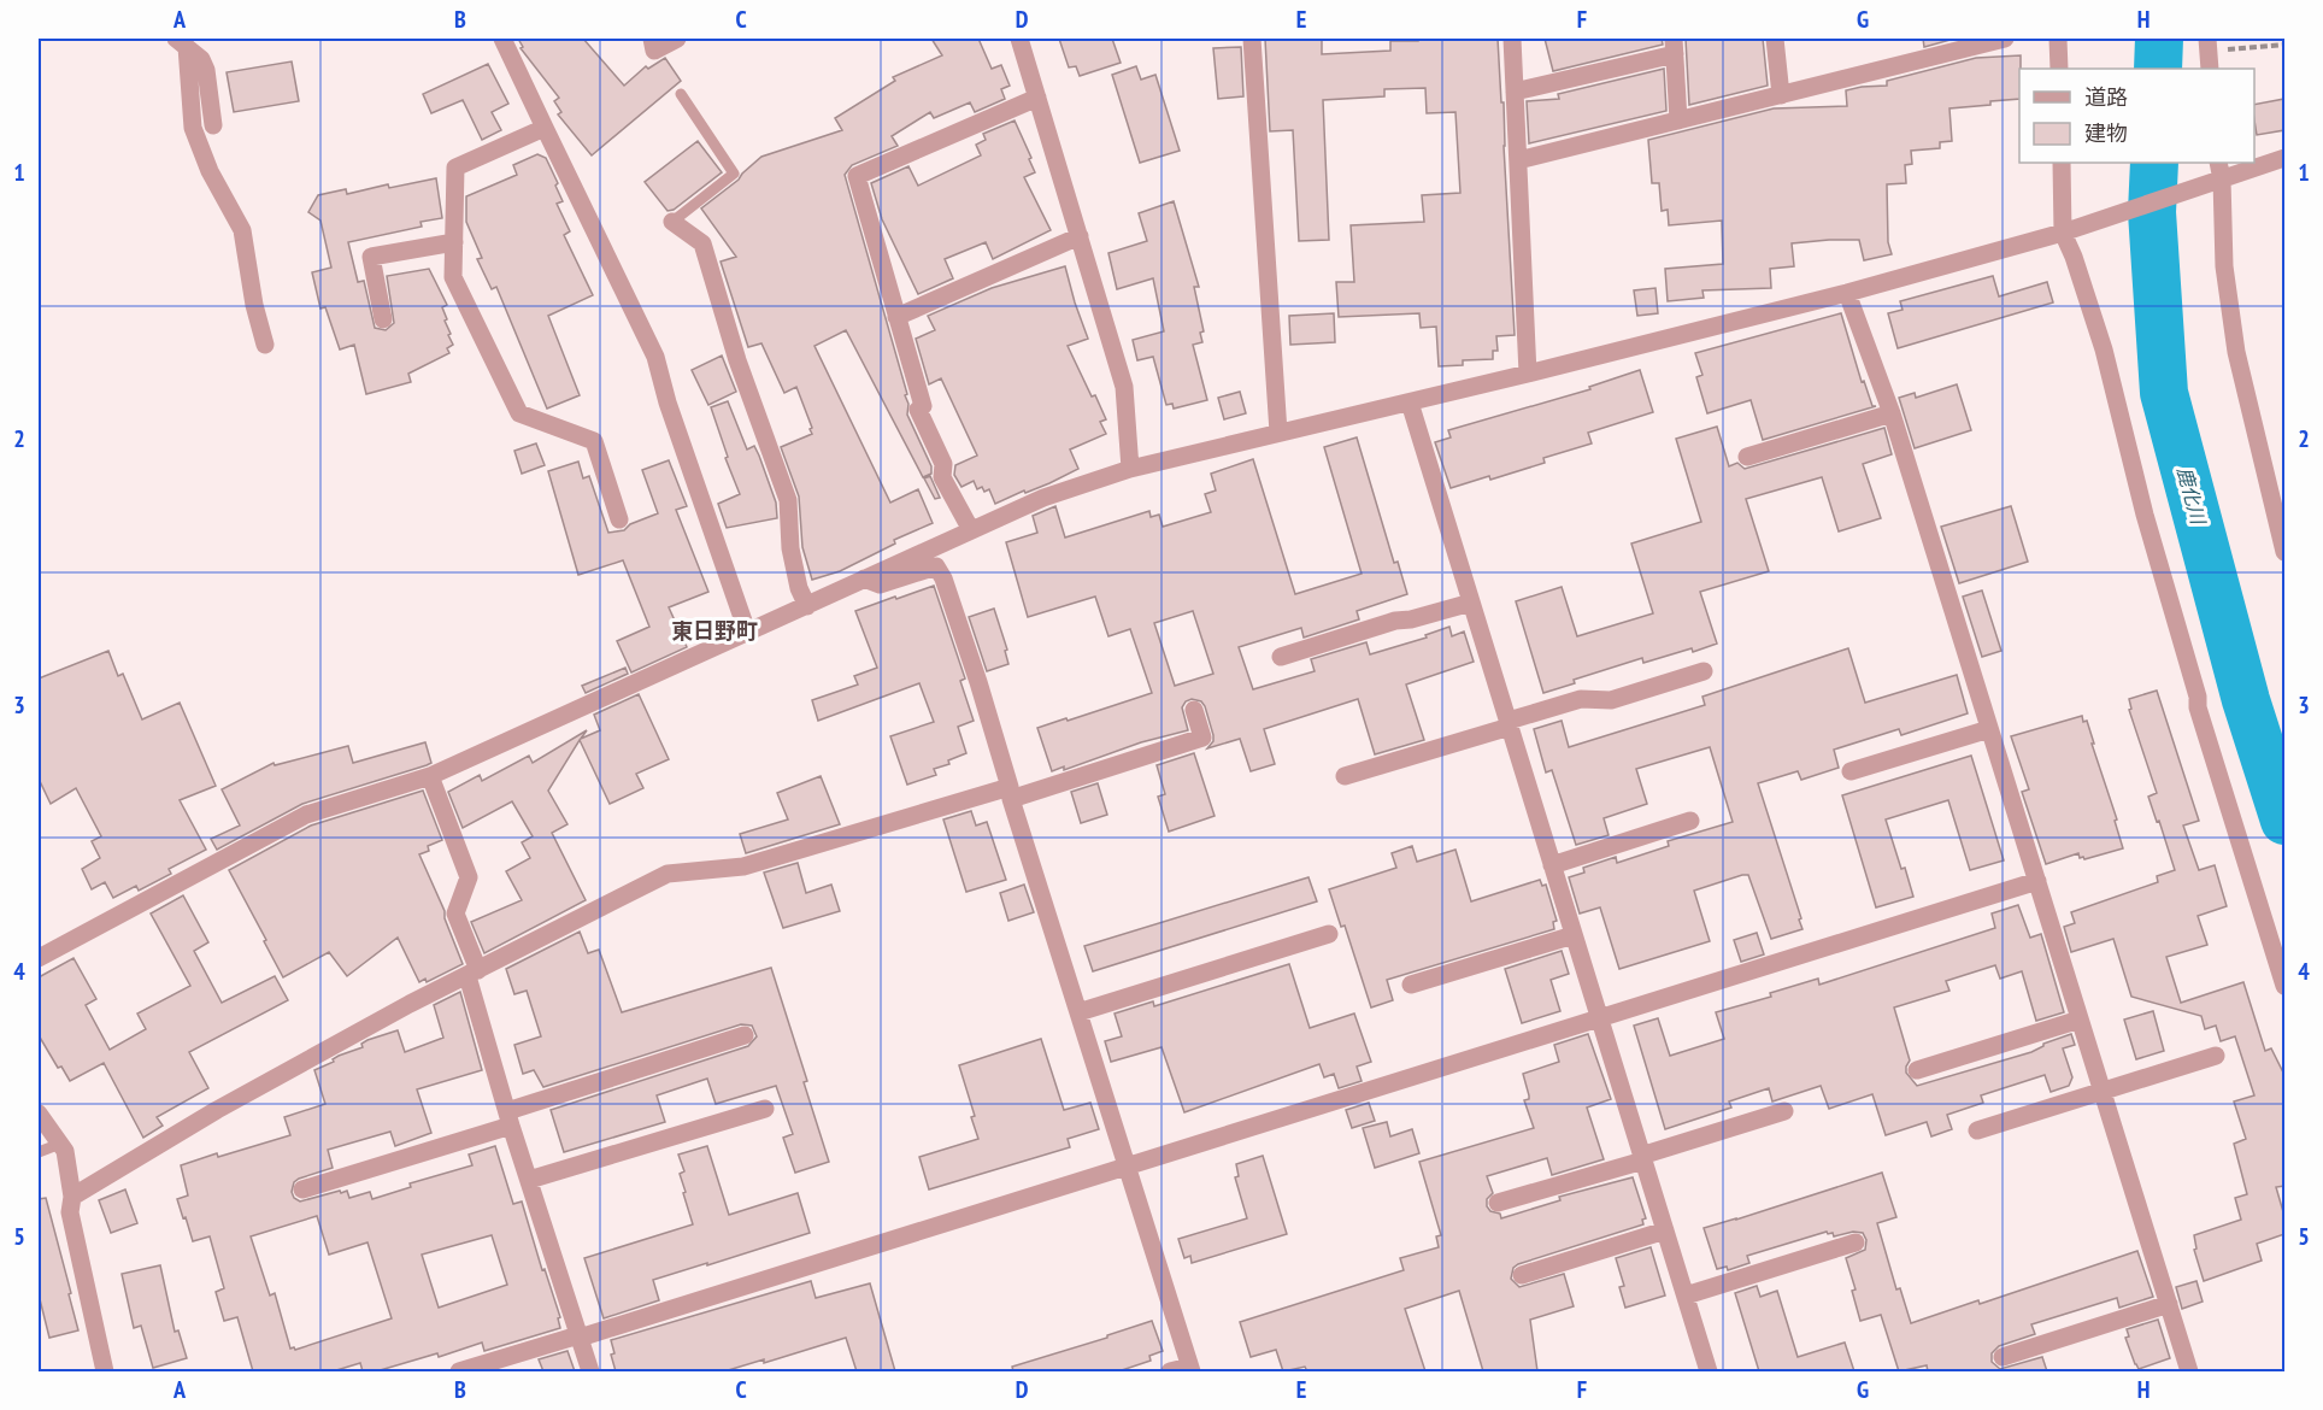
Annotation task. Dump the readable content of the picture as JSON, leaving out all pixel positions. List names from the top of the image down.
{
  "districts": ["東日野町"],
  "water": ["鹿化川"],
  "legend": ["道路", "建物"],
  "grid": {
    "columns": [
      "A",
      "B",
      "C",
      "D",
      "E",
      "F",
      "G",
      "H"
    ],
    "rows": [
      "1",
      "2",
      "3",
      "4",
      "5"
    ]
  }
}
